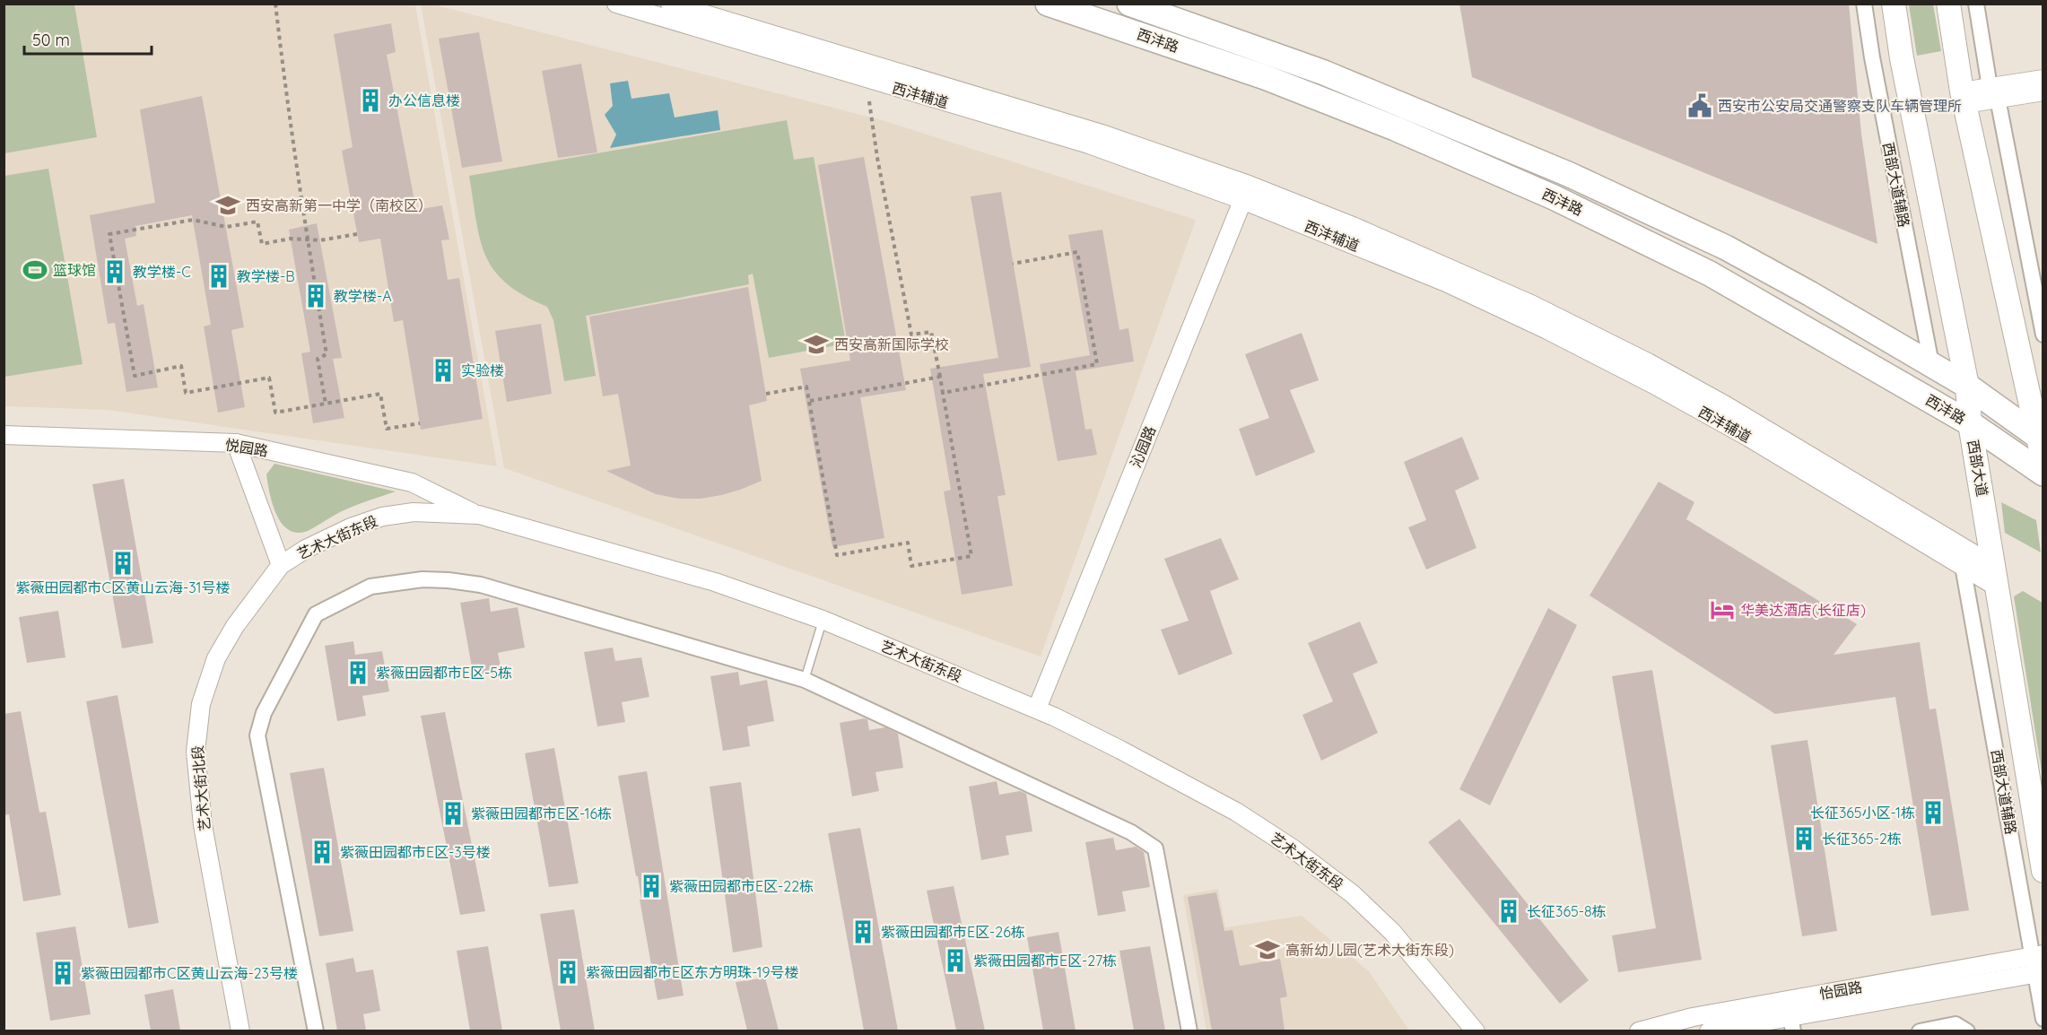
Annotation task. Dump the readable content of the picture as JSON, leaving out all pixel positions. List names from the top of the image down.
{
  "streets": {
    "highway": ["西沣路"],
    "main road": ["西部大道"],
    "street": [
      "西沣辅道",
      "西部大道辅路",
      "沁园路",
      "悦园路",
      "艺术大街东段",
      "艺术大街北段",
      "怡园路"
    ]
  },
  "crossings": [
    ["西沣路", "西部大道辅路"],
    ["西沣路", "西部大道"],
    ["西沣辅道", "西部大道辅路"],
    ["西沣辅道", "沁园路"],
    ["西沣辅道", "西部大道"],
    ["西部大道辅路", "怡园路"],
    ["沁园路", "艺术大街东段"],
    ["悦园路", "艺术大街东段"],
    ["艺术大街东段", "艺术大街北段"]
  ],
  "places": {
    "building": [
      "办公信息楼",
      "教学楼-C",
      "教学楼-B",
      "教学楼-A",
      "实验楼",
      "紫薇田园都市C区黄山云海-31号楼",
      "紫薇田园都市E区-5栋",
      "长征365小区-1栋",
      "紫薇田园都市E区-16栋",
      "长征365-2栋",
      "紫薇田园都市E区-3号楼",
      "紫薇田园都市E区-22栋",
      "长征365-8栋",
      "紫薇田园都市E区-26栋",
      "紫薇田园都市E区-27栋",
      "紫薇田园都市E区东方明珠-19号楼",
      "紫薇田园都市C区黄山云海-23号楼"
    ],
    "public building": ["西安市公安局交通警察支队车辆管理所"],
    "school or university": ["西安高新第一中学（南校区）", "西安高新国际学校", "高新幼儿园(艺术大街东段)"],
    "sports": ["篮球馆"],
    "hotel": ["华美达酒店(长征店)"]
  },
  "scale_bar": "50 m"
}
